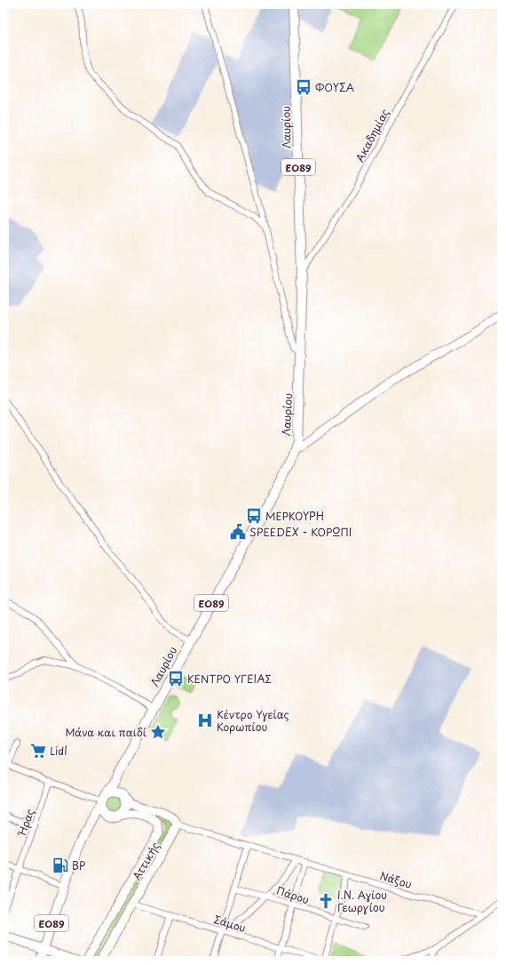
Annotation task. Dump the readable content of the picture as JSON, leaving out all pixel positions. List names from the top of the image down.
{
  "streets": {
    "main road": ["Λαυρίου", "ΕΟ89", "Αττικής"],
    "street": [
      "Ακαδημίας",
      "Ήρας",
      "Νάξου",
      "Πάρου",
      "Σάμου"
    ]
  },
  "crossings": [
    ["Λαυρίου", "Ακαδημίας"],
    ["Λαυρίου", "ΕΟ89"],
    ["Λαυρίου", "Αττικής"],
    ["ΕΟ89", "Αττικής"],
    ["Αττικής", "Νάξου"],
    ["Αττικής", "Σάμου"]
  ],
  "places": {
    "bus stop": ["ΦΟΥΣΑ", "ΜΕΡΚΟΥΡΗ", "ΚΕΝΤΡΟ ΥΓΕΙΑΣ"],
    "public building": ["SPEEDEX - ΚΟΡΩΠΙ"],
    "hospital": ["Κέντρο Υγείας Κορωπίου"],
    "place": ["Μάνα και παιδί"],
    "supermarket": ["Lidl"],
    "fuel station": ["BP"],
    "church": ["Ι.Ν. Αγίου Γεωργίου"]
  }
}
